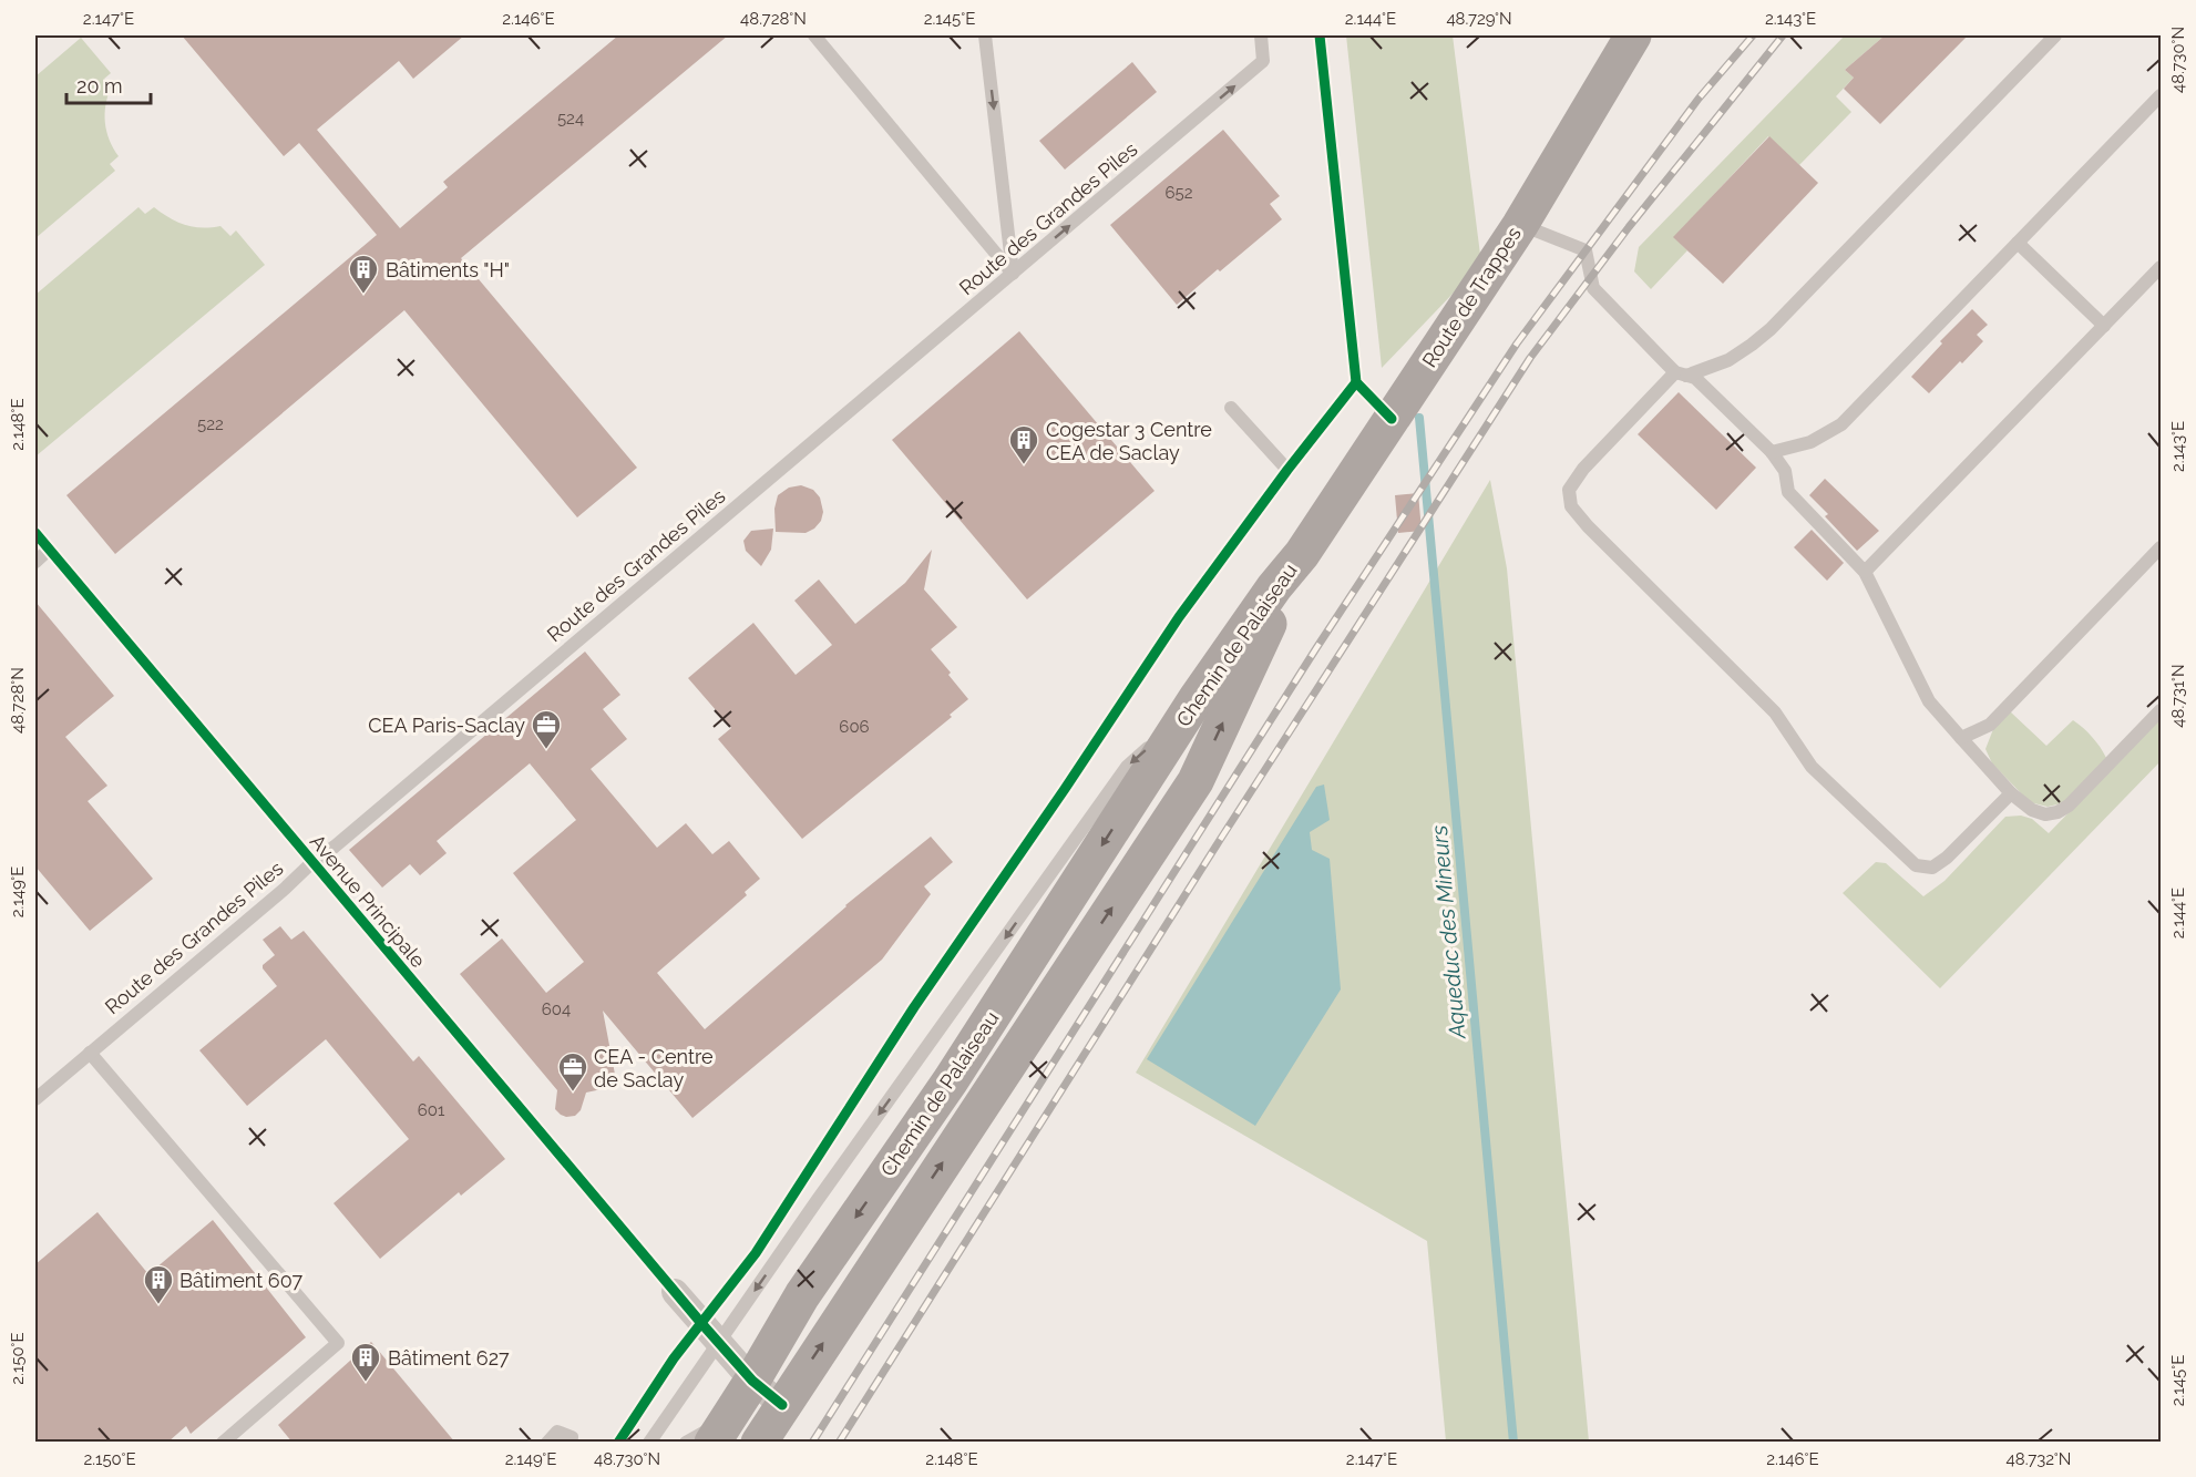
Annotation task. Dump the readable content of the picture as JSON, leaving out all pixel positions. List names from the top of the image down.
{
  "streets": {
    "main road": ["Route de Trappes", "Chemin de Palaiseau"],
    "lane": ["Route des Grandes Piles", "Avenue Principale"]
  },
  "crossings": [
    ["Route des Grandes Piles", "Avenue Principale"],
    ["Route de Trappes", "Chemin de Palaiseau"]
  ],
  "water": ["Aqueduc des Mineurs"],
  "places": {
    "building": [
      "Bâtiments \"H\"",
      "Cogestar 3 Centre CEA de Saclay",
      "Bâtiment 607",
      "Bâtiment 627"
    ],
    "office": ["CEA Paris-Saclay", "CEA - Centre de Saclay"]
  },
  "house_numbers": [
    "524",
    "652",
    "522",
    "606",
    "604",
    "601"
  ],
  "scale_bar": "20 m",
  "coordinates": [
    "2.147°E",
    "2.146°E",
    "48.728°N",
    "2.145°E",
    "2.144°E",
    "48.729°N",
    "2.143°E",
    "48.730°N",
    "2.148°E",
    "48.731°N",
    "2.149°E",
    "2.150°E",
    "48.732°N"
  ]
}
